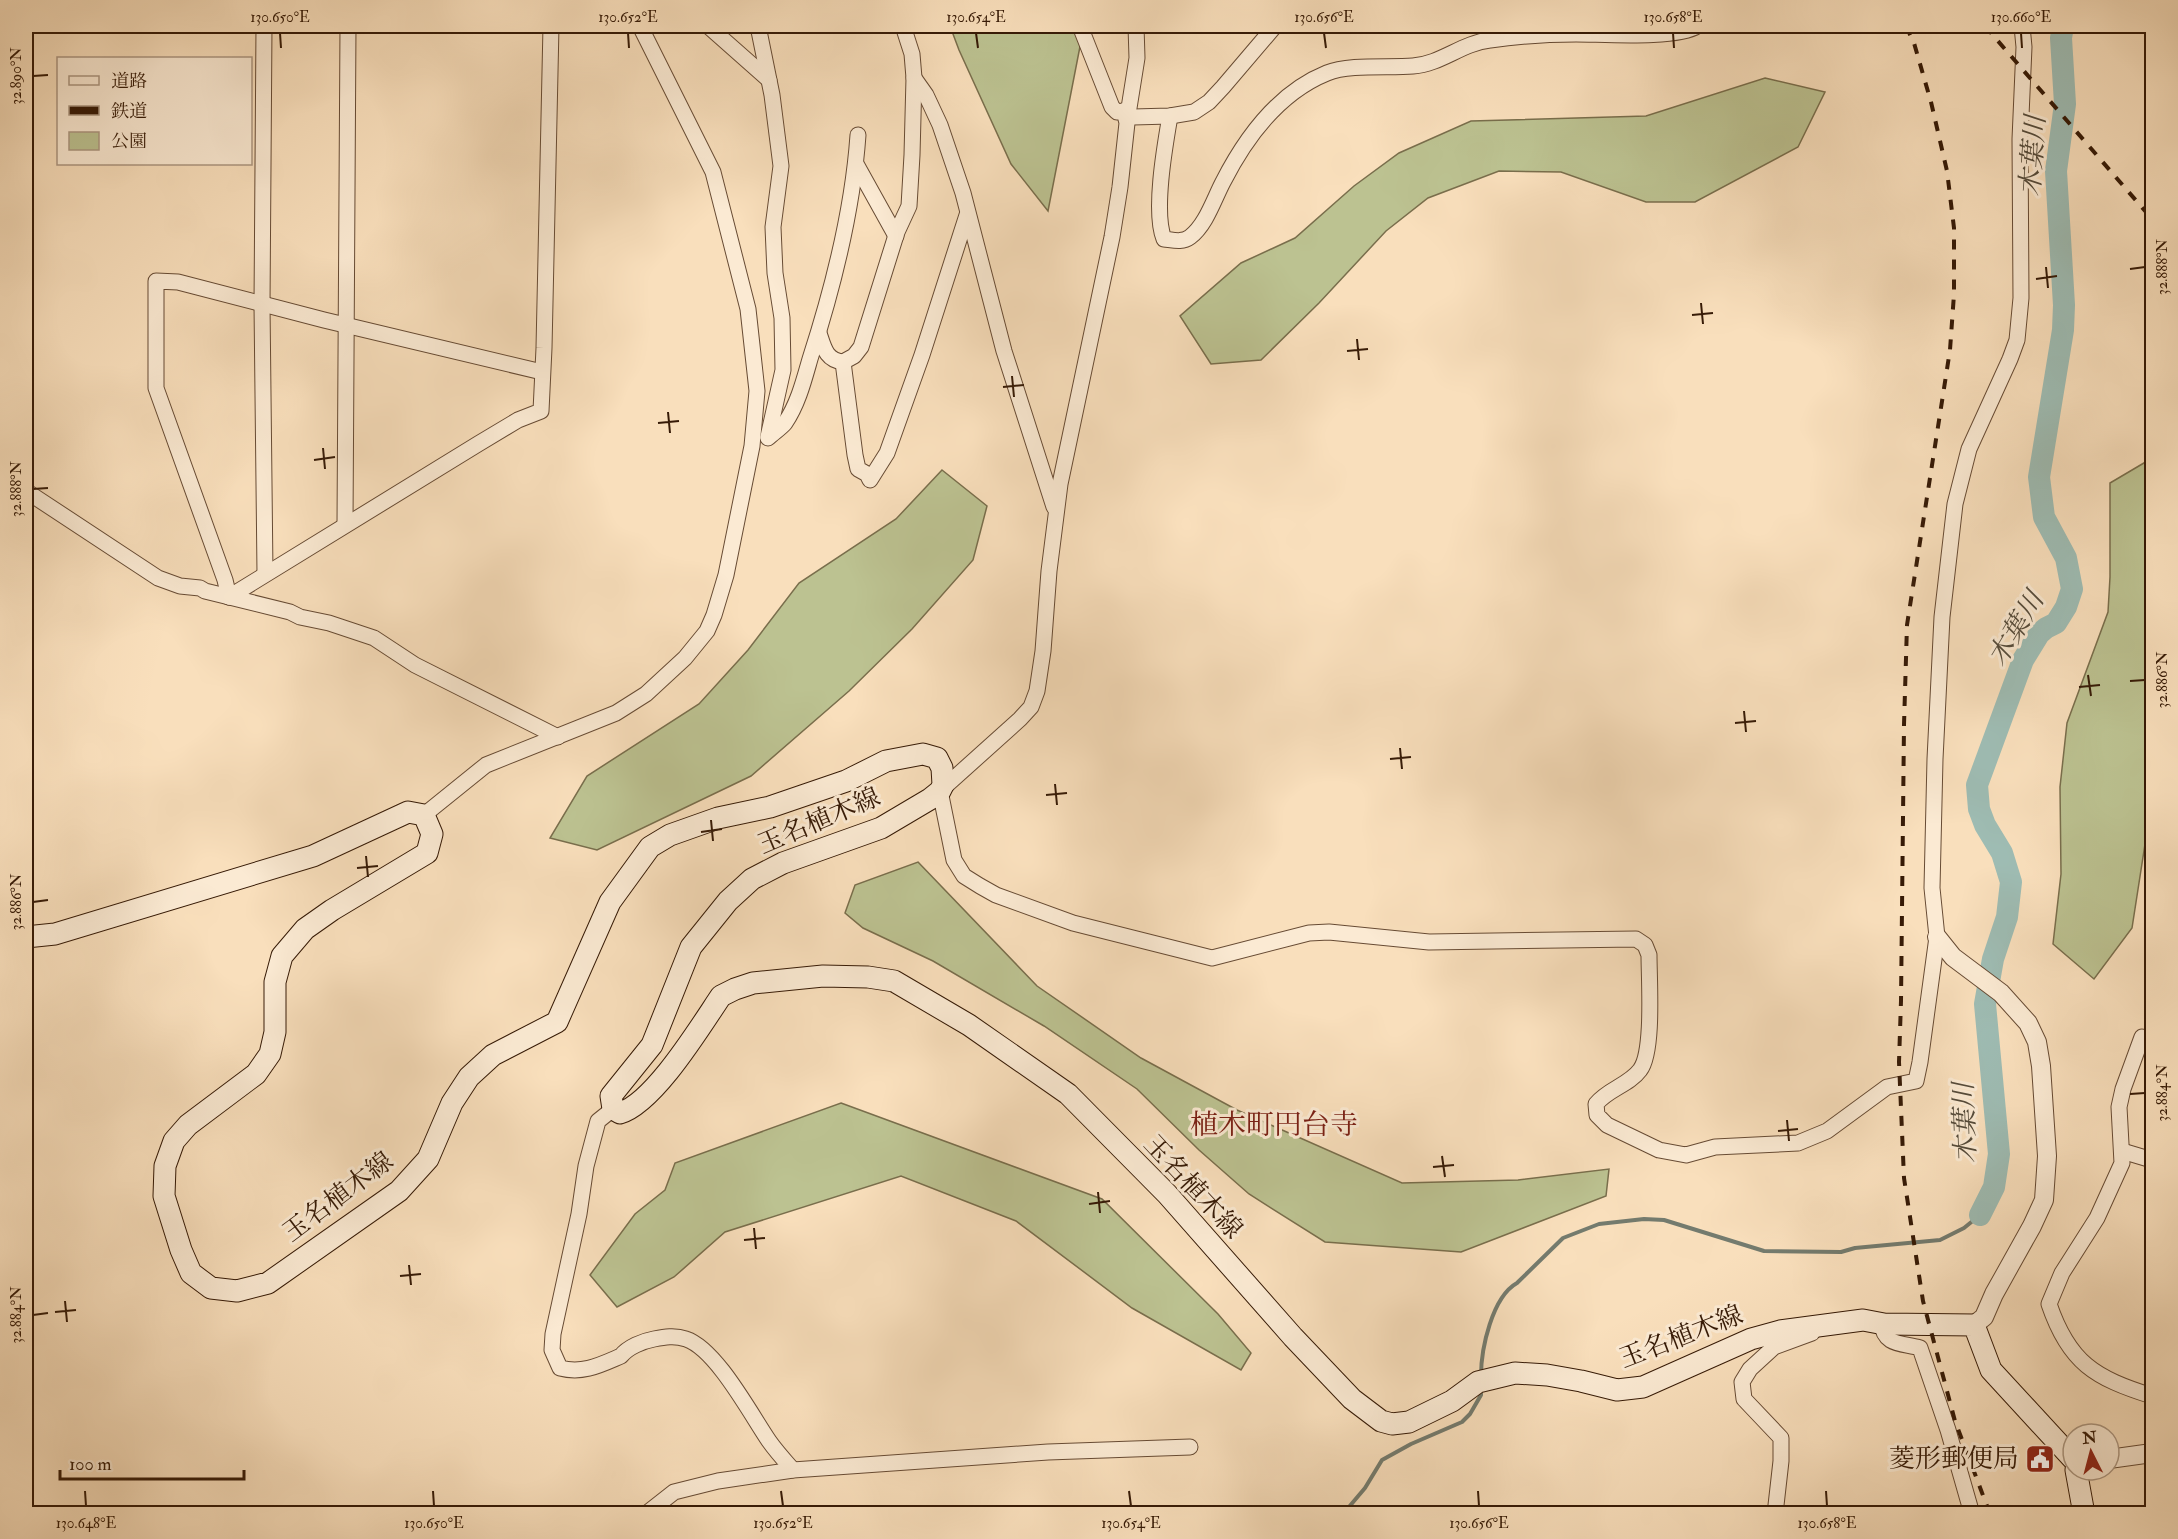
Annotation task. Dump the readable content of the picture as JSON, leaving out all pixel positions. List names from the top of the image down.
{
  "streets": {
    "main road": ["玉名植木線"]
  },
  "districts": ["植木町円台寺"],
  "water": ["木葉川"],
  "places": {
    "public building": ["菱形郵便局"]
  },
  "legend": ["道路", "鉄道", "公園"],
  "scale_bar": "100 m",
  "north": "top",
  "coordinates": [
    "130.650°E",
    "130.652°E",
    "130.654°E",
    "130.656°E",
    "130.658°E",
    "130.660°E",
    "32.890°N",
    "32.888°N",
    "32.886°N",
    "32.884°N",
    "130.648°E"
  ]
}
